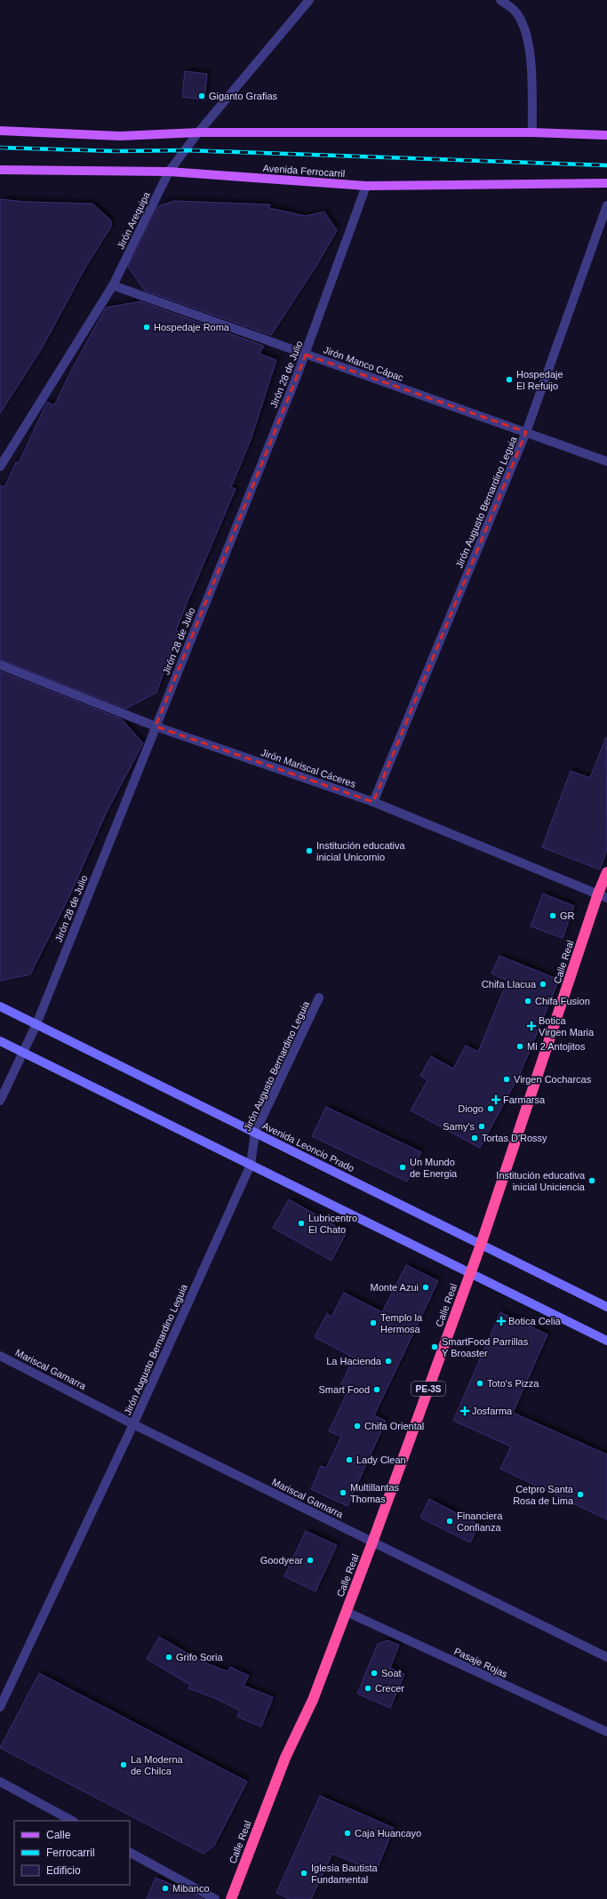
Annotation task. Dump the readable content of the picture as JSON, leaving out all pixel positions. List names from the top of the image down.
{
  "streets": {
    "highway": ["Calle Real", "PE-3S"],
    "main road": ["Avenida Ferrocarril"],
    "street": [
      "Jirón Arequipa",
      "Jirón Manco Cápac",
      "Jirón 28 de Julio",
      "Jirón Augusto Bernardino Leguia",
      "Jirón Mariscal Cáceres",
      "Avenida Leoncio Prado",
      "Mariscal Gamarra",
      "Pasaje Rojas"
    ]
  },
  "crossings": [
    ["Avenida Ferrocarril", "Jirón Arequipa"],
    ["Avenida Ferrocarril", "Jirón 28 de Julio"],
    ["Jirón Arequipa", "Jirón Manco Cápac"],
    ["Jirón Manco Cápac", "Jirón 28 de Julio"],
    ["Jirón Manco Cápac", "Jirón Augusto Bernardino Leguia"],
    ["Jirón 28 de Julio", "Jirón Mariscal Cáceres"],
    ["Jirón 28 de Julio", "Avenida Leoncio Prado"],
    ["Jirón Augusto Bernardino Leguia", "Jirón Mariscal Cáceres"],
    ["Jirón Augusto Bernardino Leguia", "Avenida Leoncio Prado"],
    ["Jirón Augusto Bernardino Leguia", "Mariscal Gamarra"],
    ["Jirón Mariscal Cáceres", "Calle Real"],
    ["Calle Real", "Avenida Leoncio Prado"],
    ["Calle Real", "Mariscal Gamarra"],
    ["Calle Real", "Pasaje Rojas"]
  ],
  "places": {
    "other": [
      "Giganto Grafias",
      "Hospedaje Roma",
      "Hospedaje El Refuijo",
      "Institución educativa inicial Unicornio",
      "GR",
      "Chifa Llacua",
      "Chifa Fusion",
      "Mi 2 Antojitos",
      "Virgen Cocharcas",
      "Diogo",
      "Samy's",
      "Tortas D'Rossy",
      "Un Mundo de Energia",
      "Institución educativa inicial Uniciencia",
      "Lubricentro El Chato",
      "Monte Azui",
      "Templo la Hermosa",
      "SmartFood Parrillas Y Broaster",
      "La Hacienda",
      "Toto's Pizza",
      "Smart Food",
      "Chifa Oriental",
      "Lady Clean",
      "Multillantas Thomas",
      "Cetpro Santa Rosa de Lima",
      "Financiera Confianza",
      "Goodyear",
      "Grifo Soria",
      "Soat",
      "Crecer",
      "La Moderna de Chilca",
      "Caja Huancayo",
      "Iglesia Bautista Fundamental",
      "Mibanco"
    ],
    "health": [
      "Botica Virgen Maria",
      "Farmarsa",
      "Botica Celia",
      "Josfarma"
    ]
  },
  "legend": ["Calle", "Ferrocarril", "Edificio"]
}
